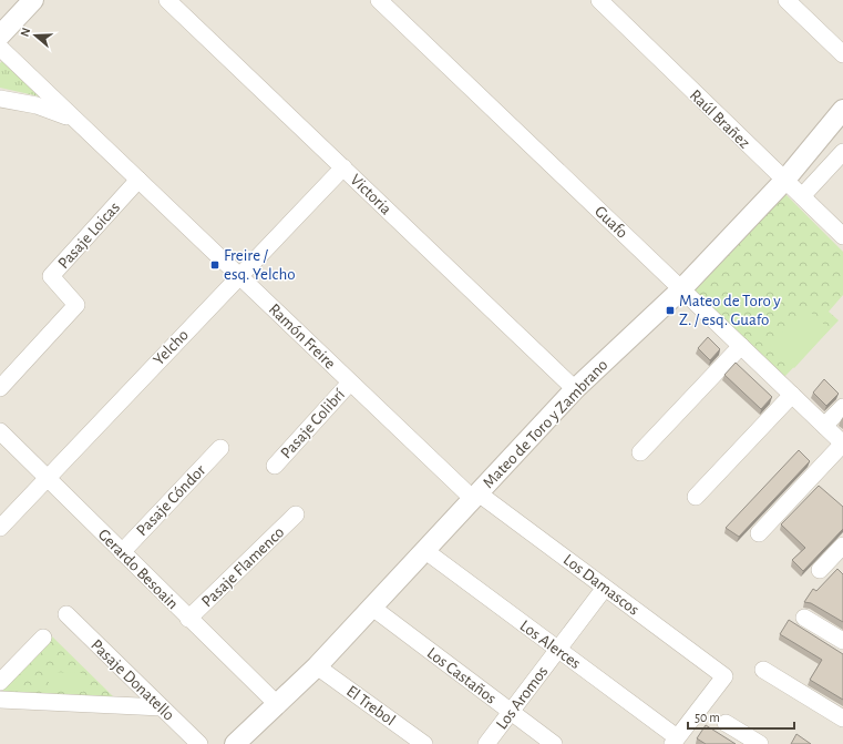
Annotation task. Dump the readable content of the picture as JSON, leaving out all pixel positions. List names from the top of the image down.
{
  "streets": {
    "street": [
      "Raúl Brañez",
      "Victoria",
      "Guafo",
      "Pasaje Loicas",
      "Ramón Freire",
      "Yelcho",
      "Pasaje Colibrí",
      "Mateo de Toro y Zambrano",
      "Pasaje Cóndor",
      "Pasaje Flamenco",
      "Gerardo Besoain",
      "Los Damascos",
      "Los Alerces",
      "Los Castaños",
      "Pasaje Donatello",
      "Los Aromos",
      "El Trebol"
    ]
  },
  "crossings": [
    ["Raúl Brañez", "Mateo de Toro y Zambrano"],
    ["Victoria", "Yelcho"],
    ["Victoria", "Mateo de Toro y Zambrano"],
    ["Guafo", "Mateo de Toro y Zambrano"],
    ["Pasaje Loicas", "Ramón Freire"],
    ["Ramón Freire", "Yelcho"],
    ["Ramón Freire", "Pasaje Colibrí"],
    ["Ramón Freire", "Mateo de Toro y Zambrano"],
    ["Ramón Freire", "Los Damascos"],
    ["Yelcho", "Gerardo Besoain"],
    ["Mateo de Toro y Zambrano", "Gerardo Besoain"],
    ["Mateo de Toro y Zambrano", "Los Damascos"],
    ["Mateo de Toro y Zambrano", "Los Alerces"],
    ["Mateo de Toro y Zambrano", "Los Castaños"],
    ["Mateo de Toro y Zambrano", "El Trebol"],
    ["Pasaje Cóndor", "Gerardo Besoain"],
    ["Pasaje Flamenco", "Gerardo Besoain"],
    ["Los Damascos", "Los Alerces"],
    ["Los Damascos", "Los Aromos"],
    ["Los Alerces", "Los Aromos"],
    ["Los Castaños", "Los Aromos"]
  ],
  "places": {
    "transit": ["Freire / esq. Yelcho", "Mateo de Toro y Z. / esq. Guafo"]
  },
  "scale_bar": "50 m",
  "north": "left"
}
